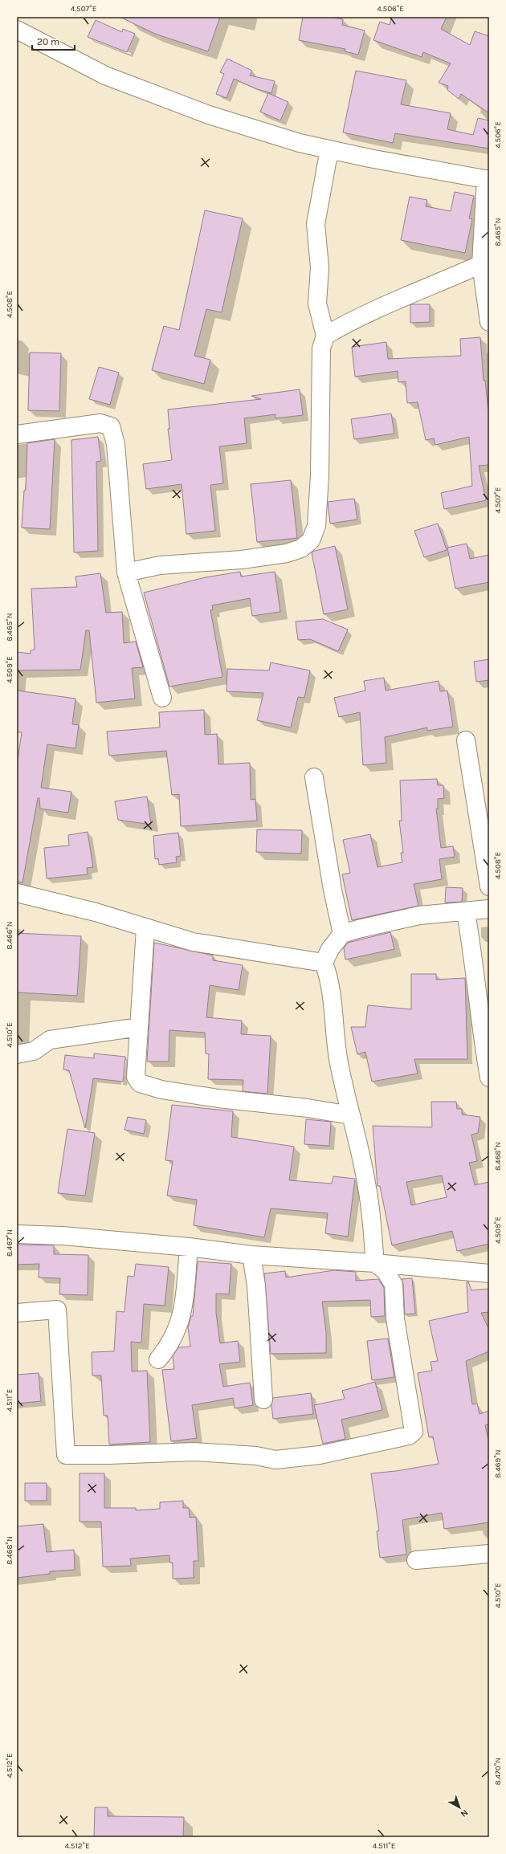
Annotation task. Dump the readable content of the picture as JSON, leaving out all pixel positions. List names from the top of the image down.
{
  "scale_bar": "20 m",
  "north": "bottom right",
  "coordinates": [
    "4.507°E",
    "4.506°E",
    "8.465°N",
    "4.508°E",
    "4.509°E",
    "8.466°N",
    "4.510°E",
    "8.468°N",
    "8.467°N",
    "4.511°E",
    "8.469°N",
    "4.512°E",
    "8.470°N"
  ]
}
